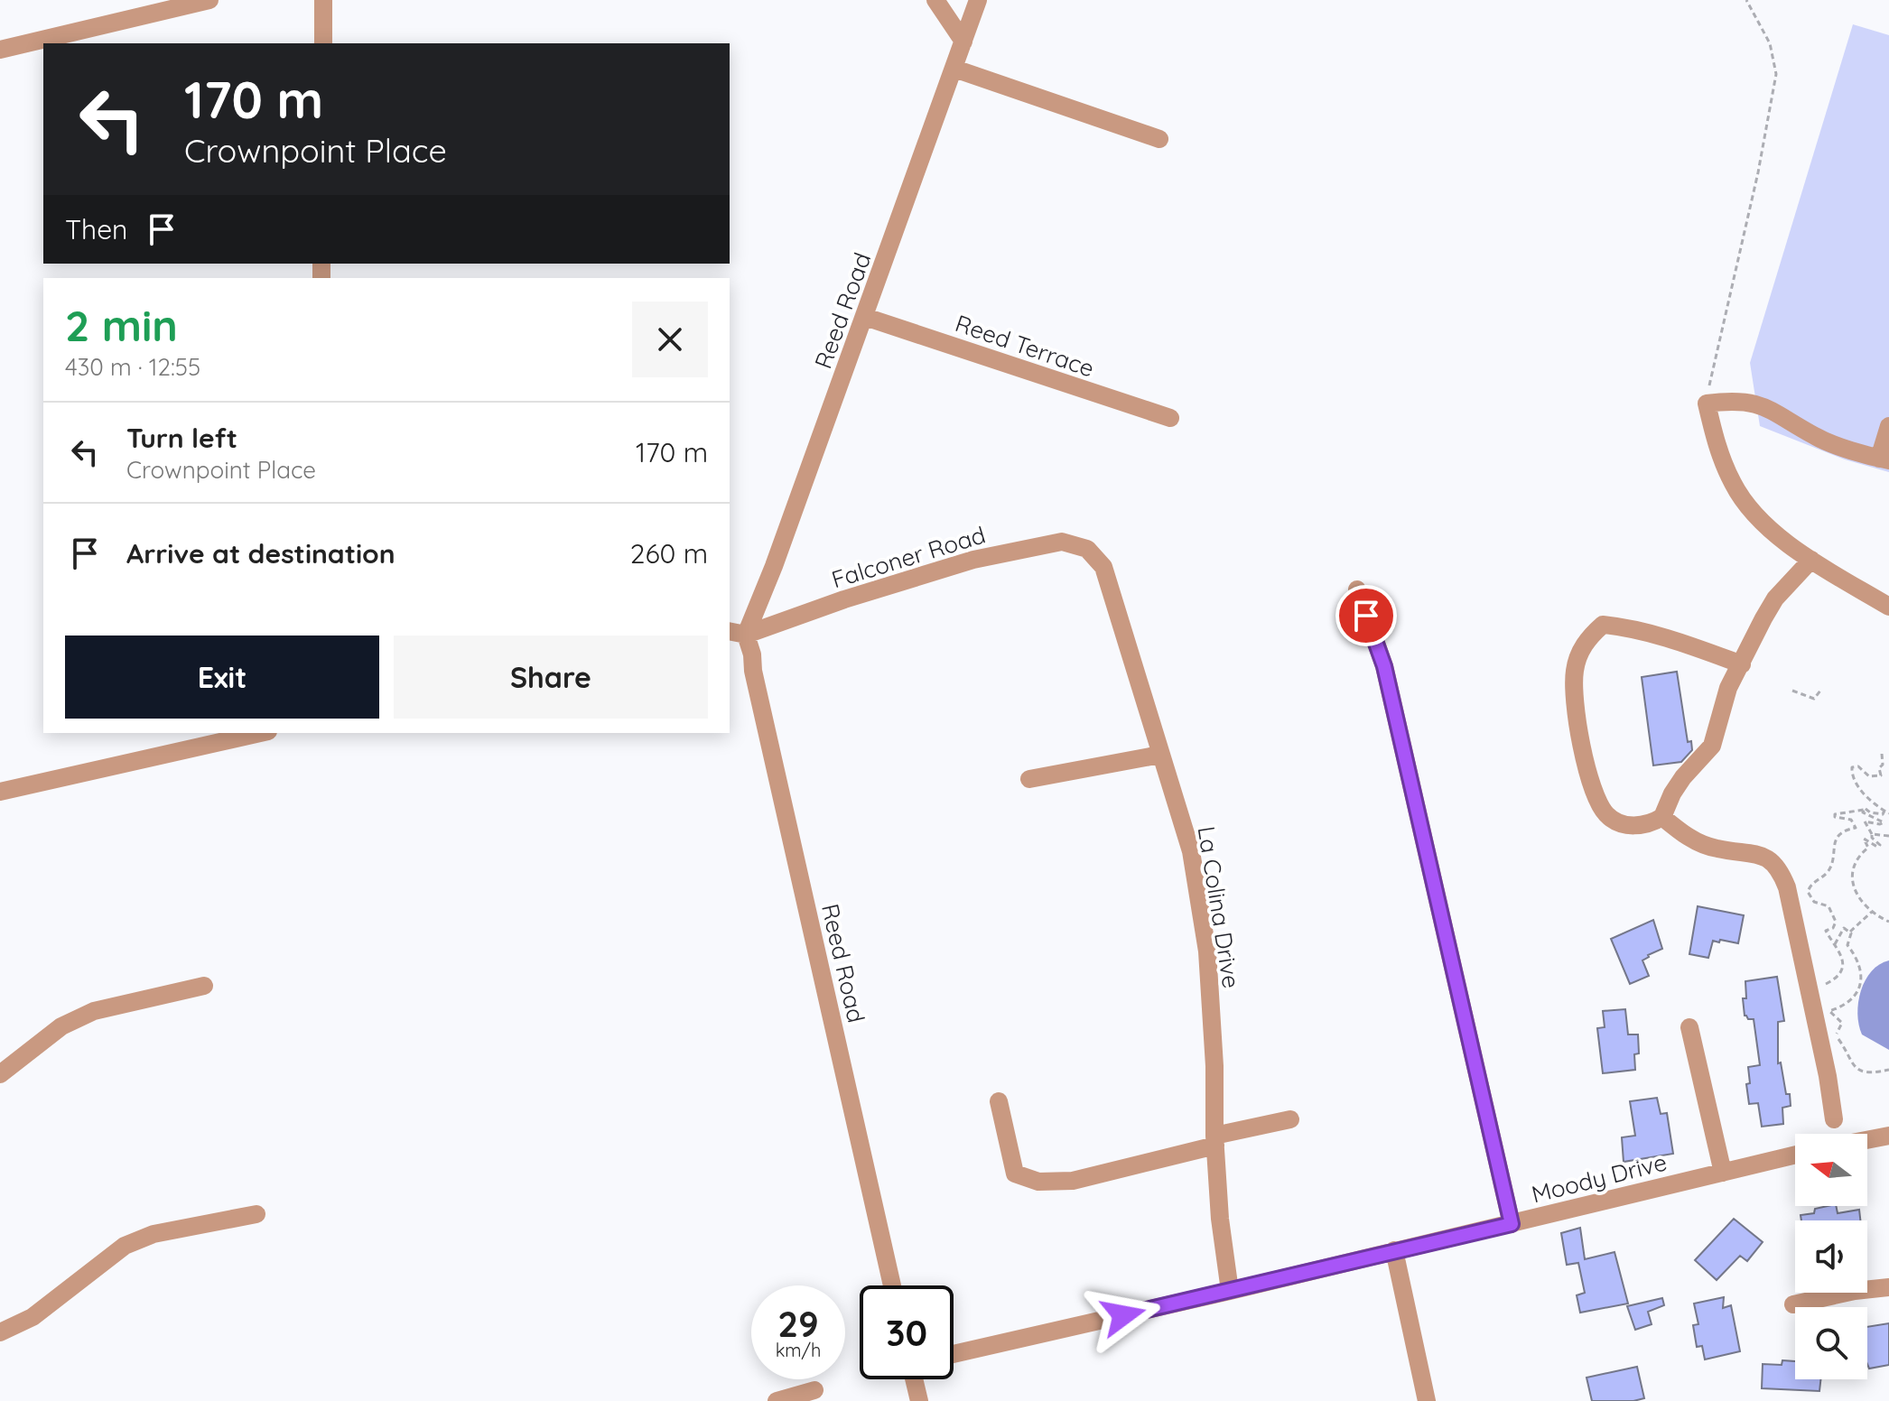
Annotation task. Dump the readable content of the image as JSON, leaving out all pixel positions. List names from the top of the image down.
{
  "streets": {
    "street": [
      "Reed Road",
      "Reed Terrace",
      "Falconer Road",
      "La Colina Drive",
      "Moody Drive"
    ]
  },
  "crossings": [
    ["Reed Road", "Reed Terrace"],
    ["Reed Road", "Falconer Road"],
    ["Falconer Road", "La Colina Drive"],
    ["La Colina Drive", "Moody Drive"]
  ],
  "north": "left",
  "page": {
    "turn": ["170 m", "Crownpoint Place"],
    "then": "Then",
    "heading": ["2 min", "430 m · 12:55"],
    "list": [
      {
        "name": "Turn left",
        "note": "Crownpoint Place",
        "value": "170 m"
      },
      {
        "name": "Arrive at destination",
        "value": "260 m"
      }
    ],
    "buttons": ["Exit", "Share"],
    "speed": "29 km/h",
    "limit": "30"
  }
}
